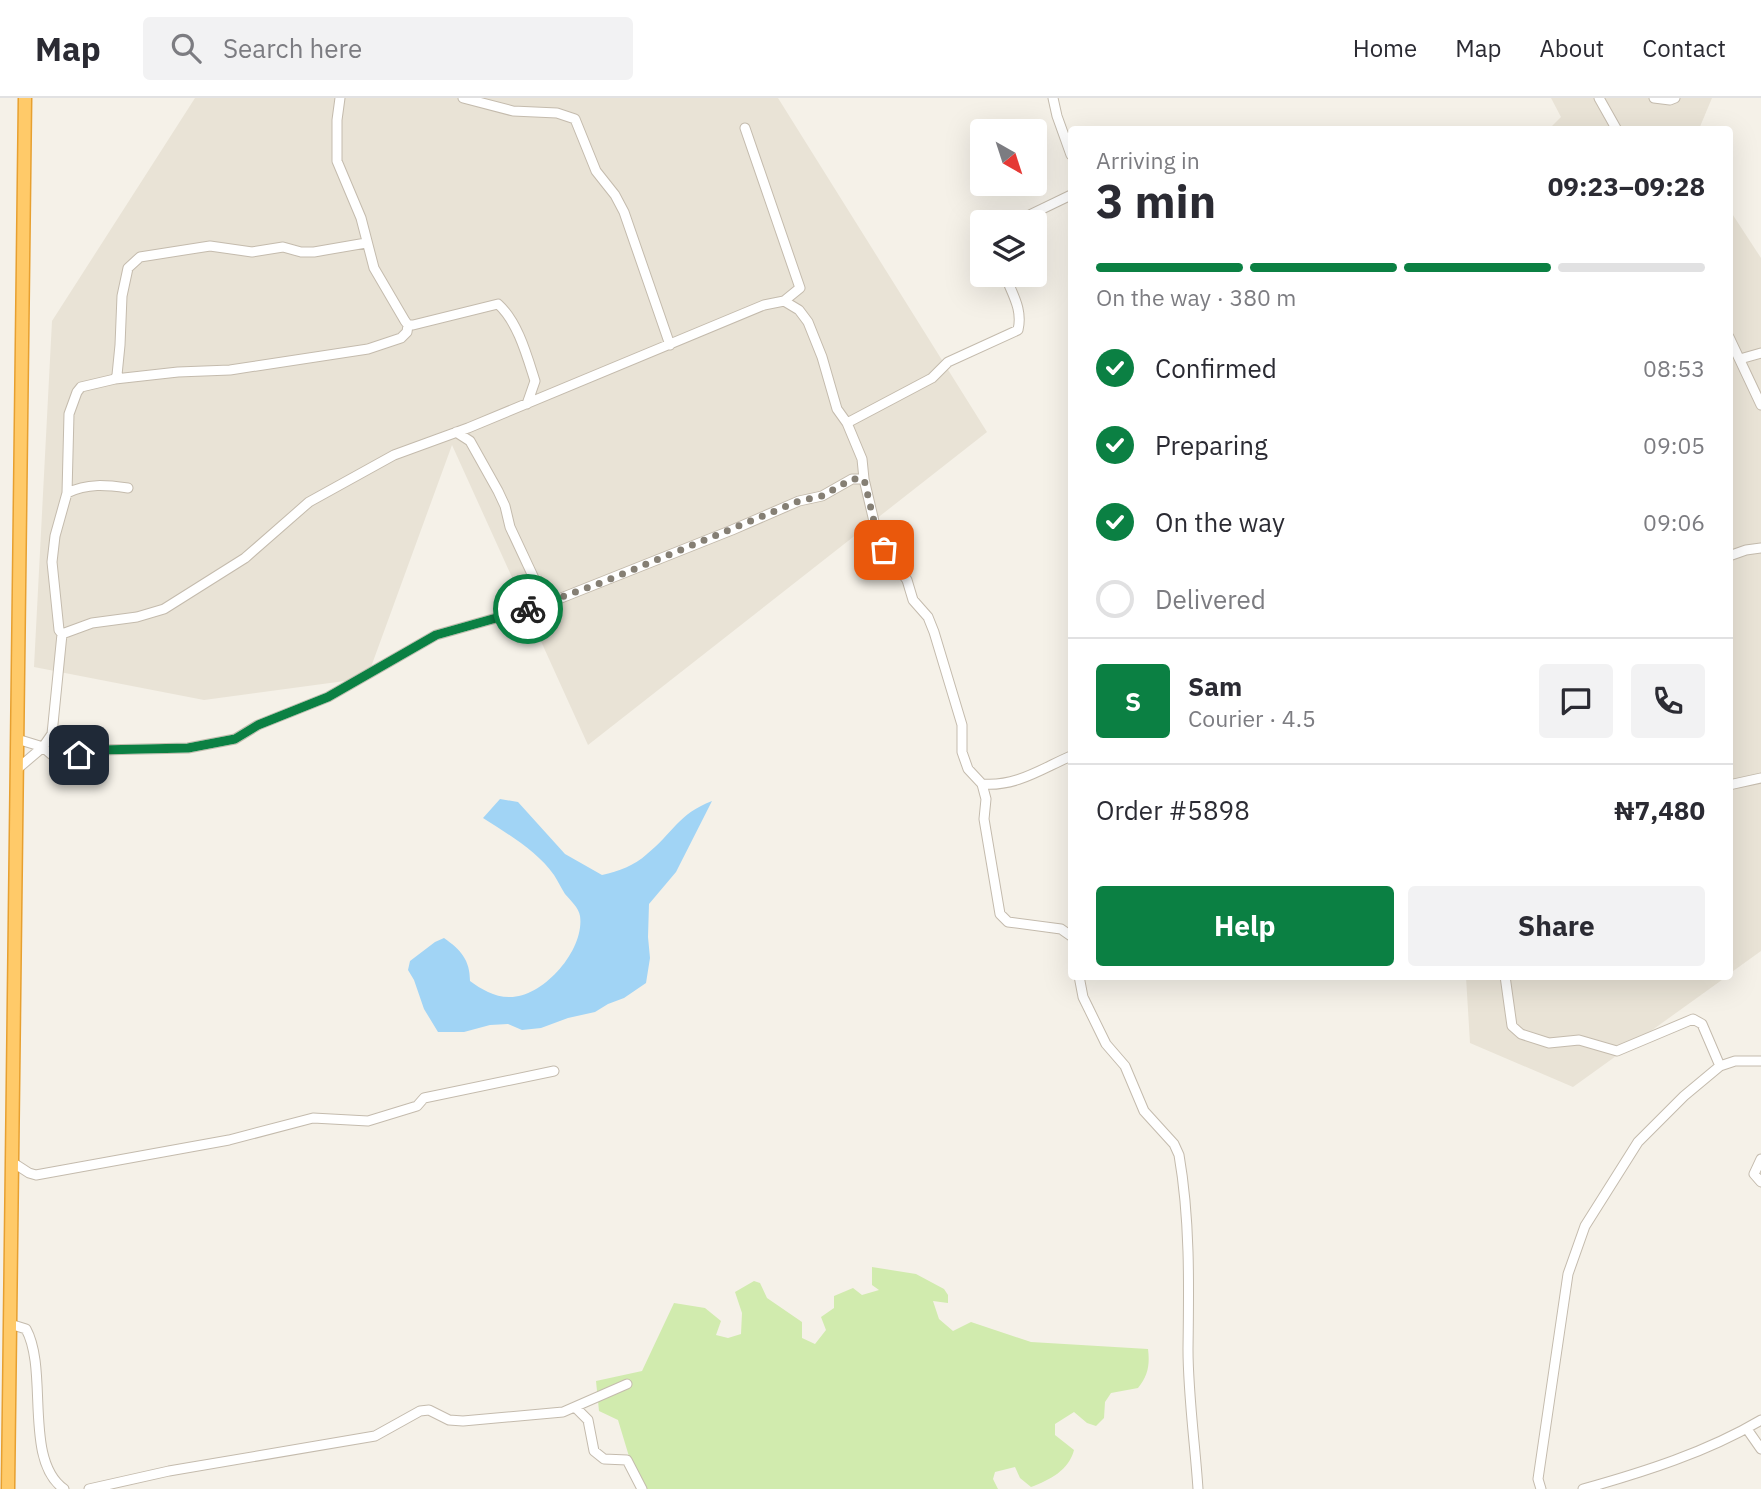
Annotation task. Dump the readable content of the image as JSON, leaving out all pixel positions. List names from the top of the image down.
{
  "north": "bottom right",
  "page": {
    "header": "Map",
    "search": "Search here",
    "nav": [
      "Home",
      "Map",
      "About",
      "Contact"
    ],
    "heading": ["3 min", "Arriving in", "09:23–09:28"],
    "panel": [
      "Sam",
      "Courier · 4.5",
      "Order #5898",
      "₦7,480"
    ],
    "bar": "On the way · 380 m",
    "list": [
      ["Confirmed", "08:53"],
      ["Preparing", "09:05"],
      ["On the way", "09:06"],
      "Delivered"
    ],
    "round": "S",
    "buttons": ["Help", "Share"]
  }
}
